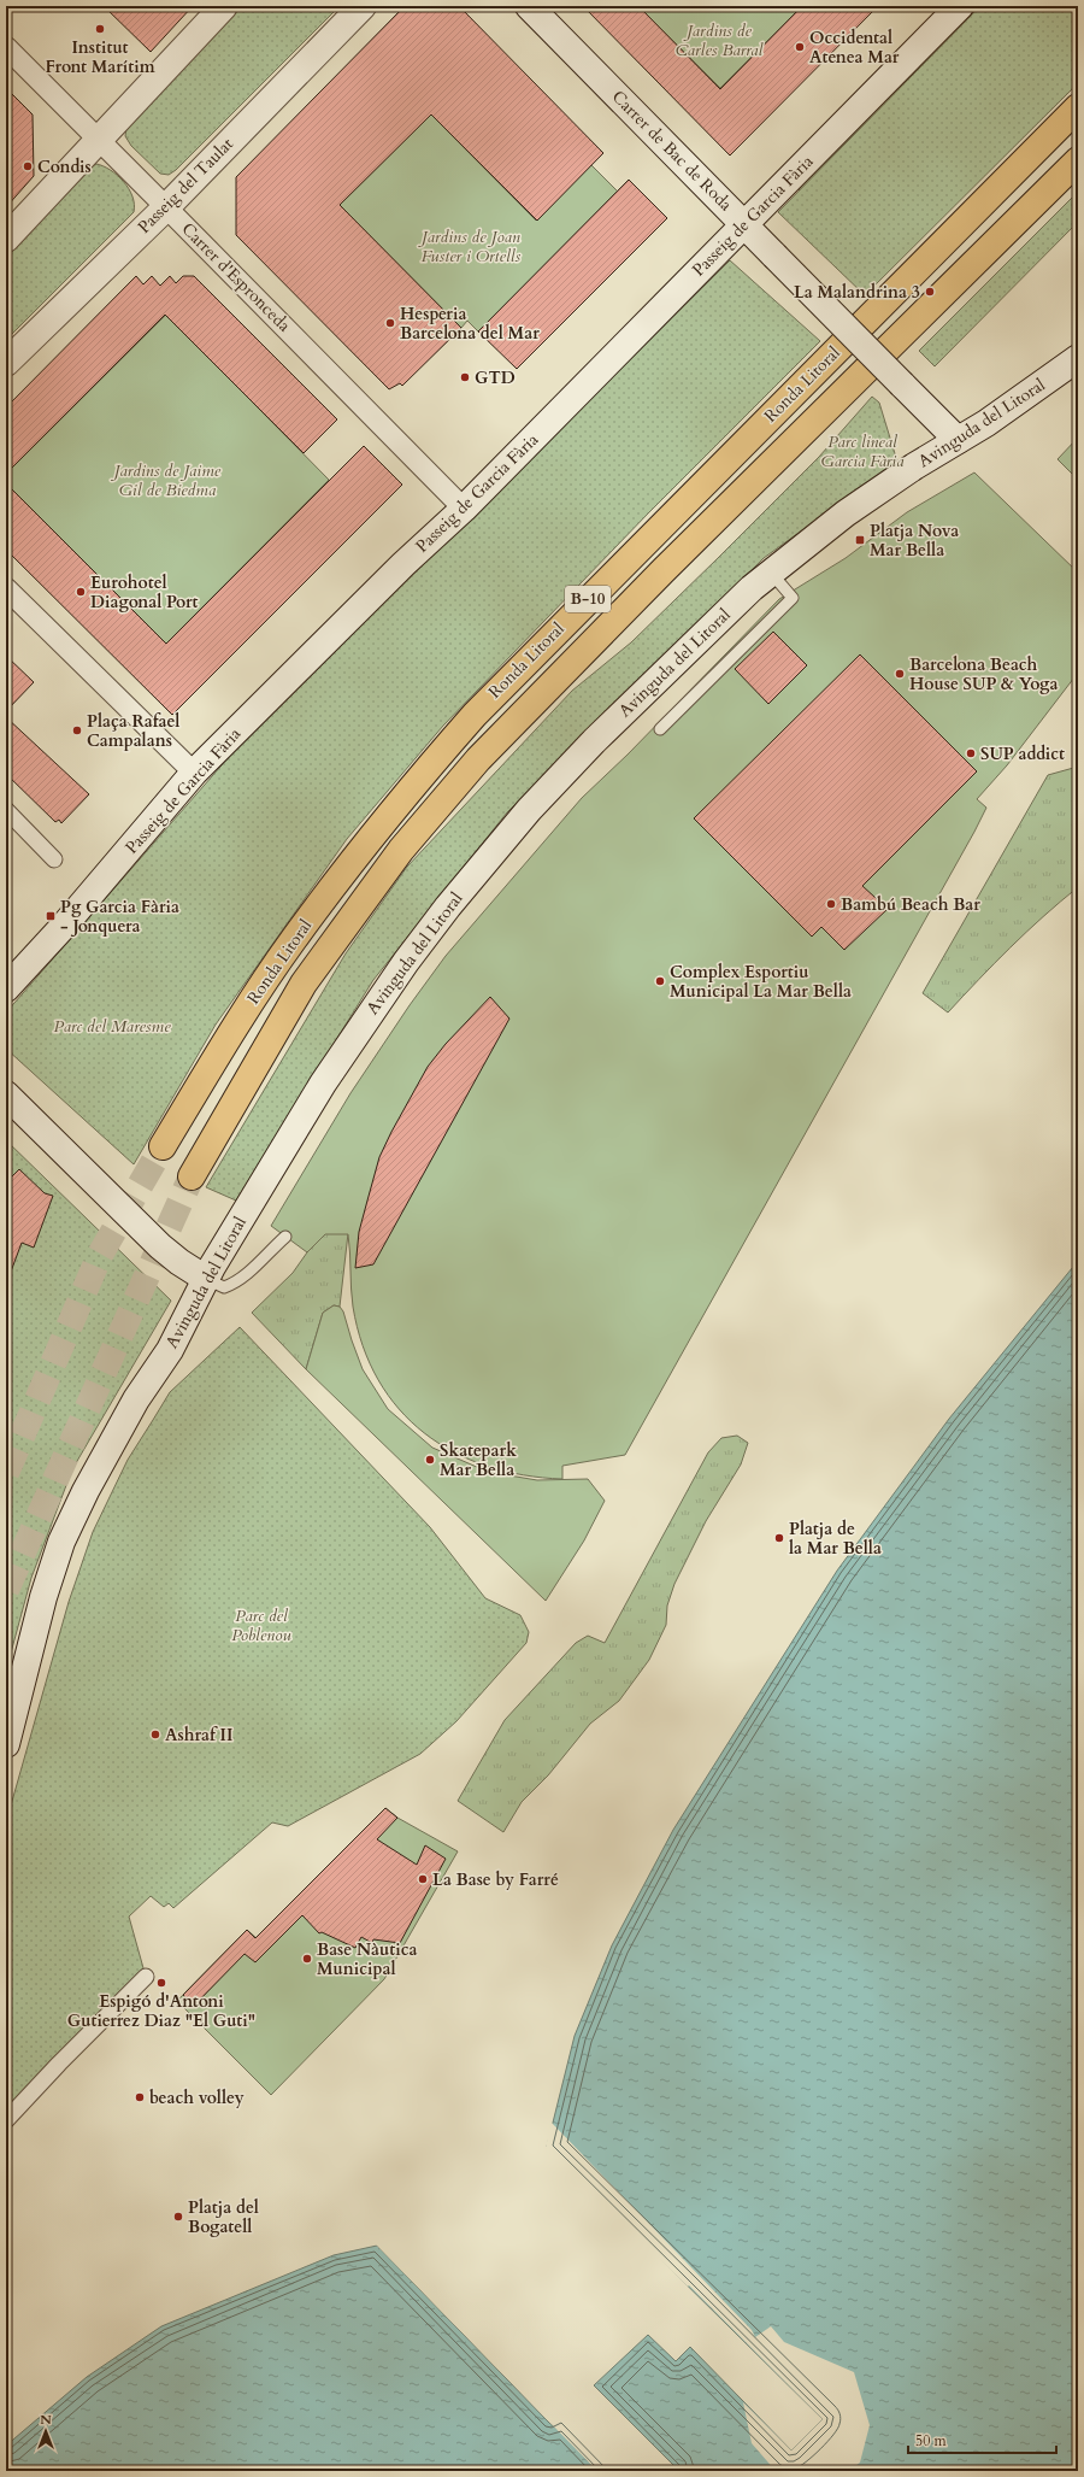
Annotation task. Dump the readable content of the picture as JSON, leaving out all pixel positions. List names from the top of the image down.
{
  "streets": {
    "highway": ["Ronda Litoral", "B-10"],
    "main road": [
      "Carrer de Bac de Roda",
      "Passeig del Taulat",
      "Passeig de Garcia Fària",
      "Avinguda del Litoral"
    ],
    "street": ["Carrer d'Espronceda"]
  },
  "crossings": [
    ["Carrer de Bac de Roda", "Passeig de Garcia Fària"],
    ["Carrer de Bac de Roda", "Avinguda del Litoral"],
    ["Passeig del Taulat", "Carrer d'Espronceda"],
    ["Passeig de Garcia Fària", "Carrer d'Espronceda"]
  ],
  "parks": [
    "Jardins de Carles Barral",
    "Jardins de Joan Fuster i Ortells",
    "Parc lineal Garcia Fària",
    "Jardins de Jaime Gil de Biedma",
    "Parc del Maresme",
    "Parc del Poblenou"
  ],
  "places": {
    "other": [
      "Institut Front Marítim",
      "Occidental Atenea Mar",
      "Condis",
      "La Malandrina 3",
      "Hesperia Barcelona del Mar",
      "GTD",
      "Eurohotel Diagonal Port",
      "Barcelona Beach House SUP & Yoga",
      "Plaça Rafael Campalans",
      "SUP addict",
      "Bambú Beach Bar",
      "Complex Esportiu Municipal La Mar Bella",
      "Skatepark Mar Bella",
      "Platja de la Mar Bella",
      "Ashraf II",
      "La Base by Farré",
      "Base Nàutica Municipal",
      "Espigó d'Antoni Gutierrez Diaz \"El Guti\"",
      "beach volley",
      "Platja del Bogatell"
    ],
    "transit": ["Platja Nova Mar Bella", "Pg Garcia Fària - Jonquera"]
  },
  "scale_bar": "50 m",
  "north": "top"
}
